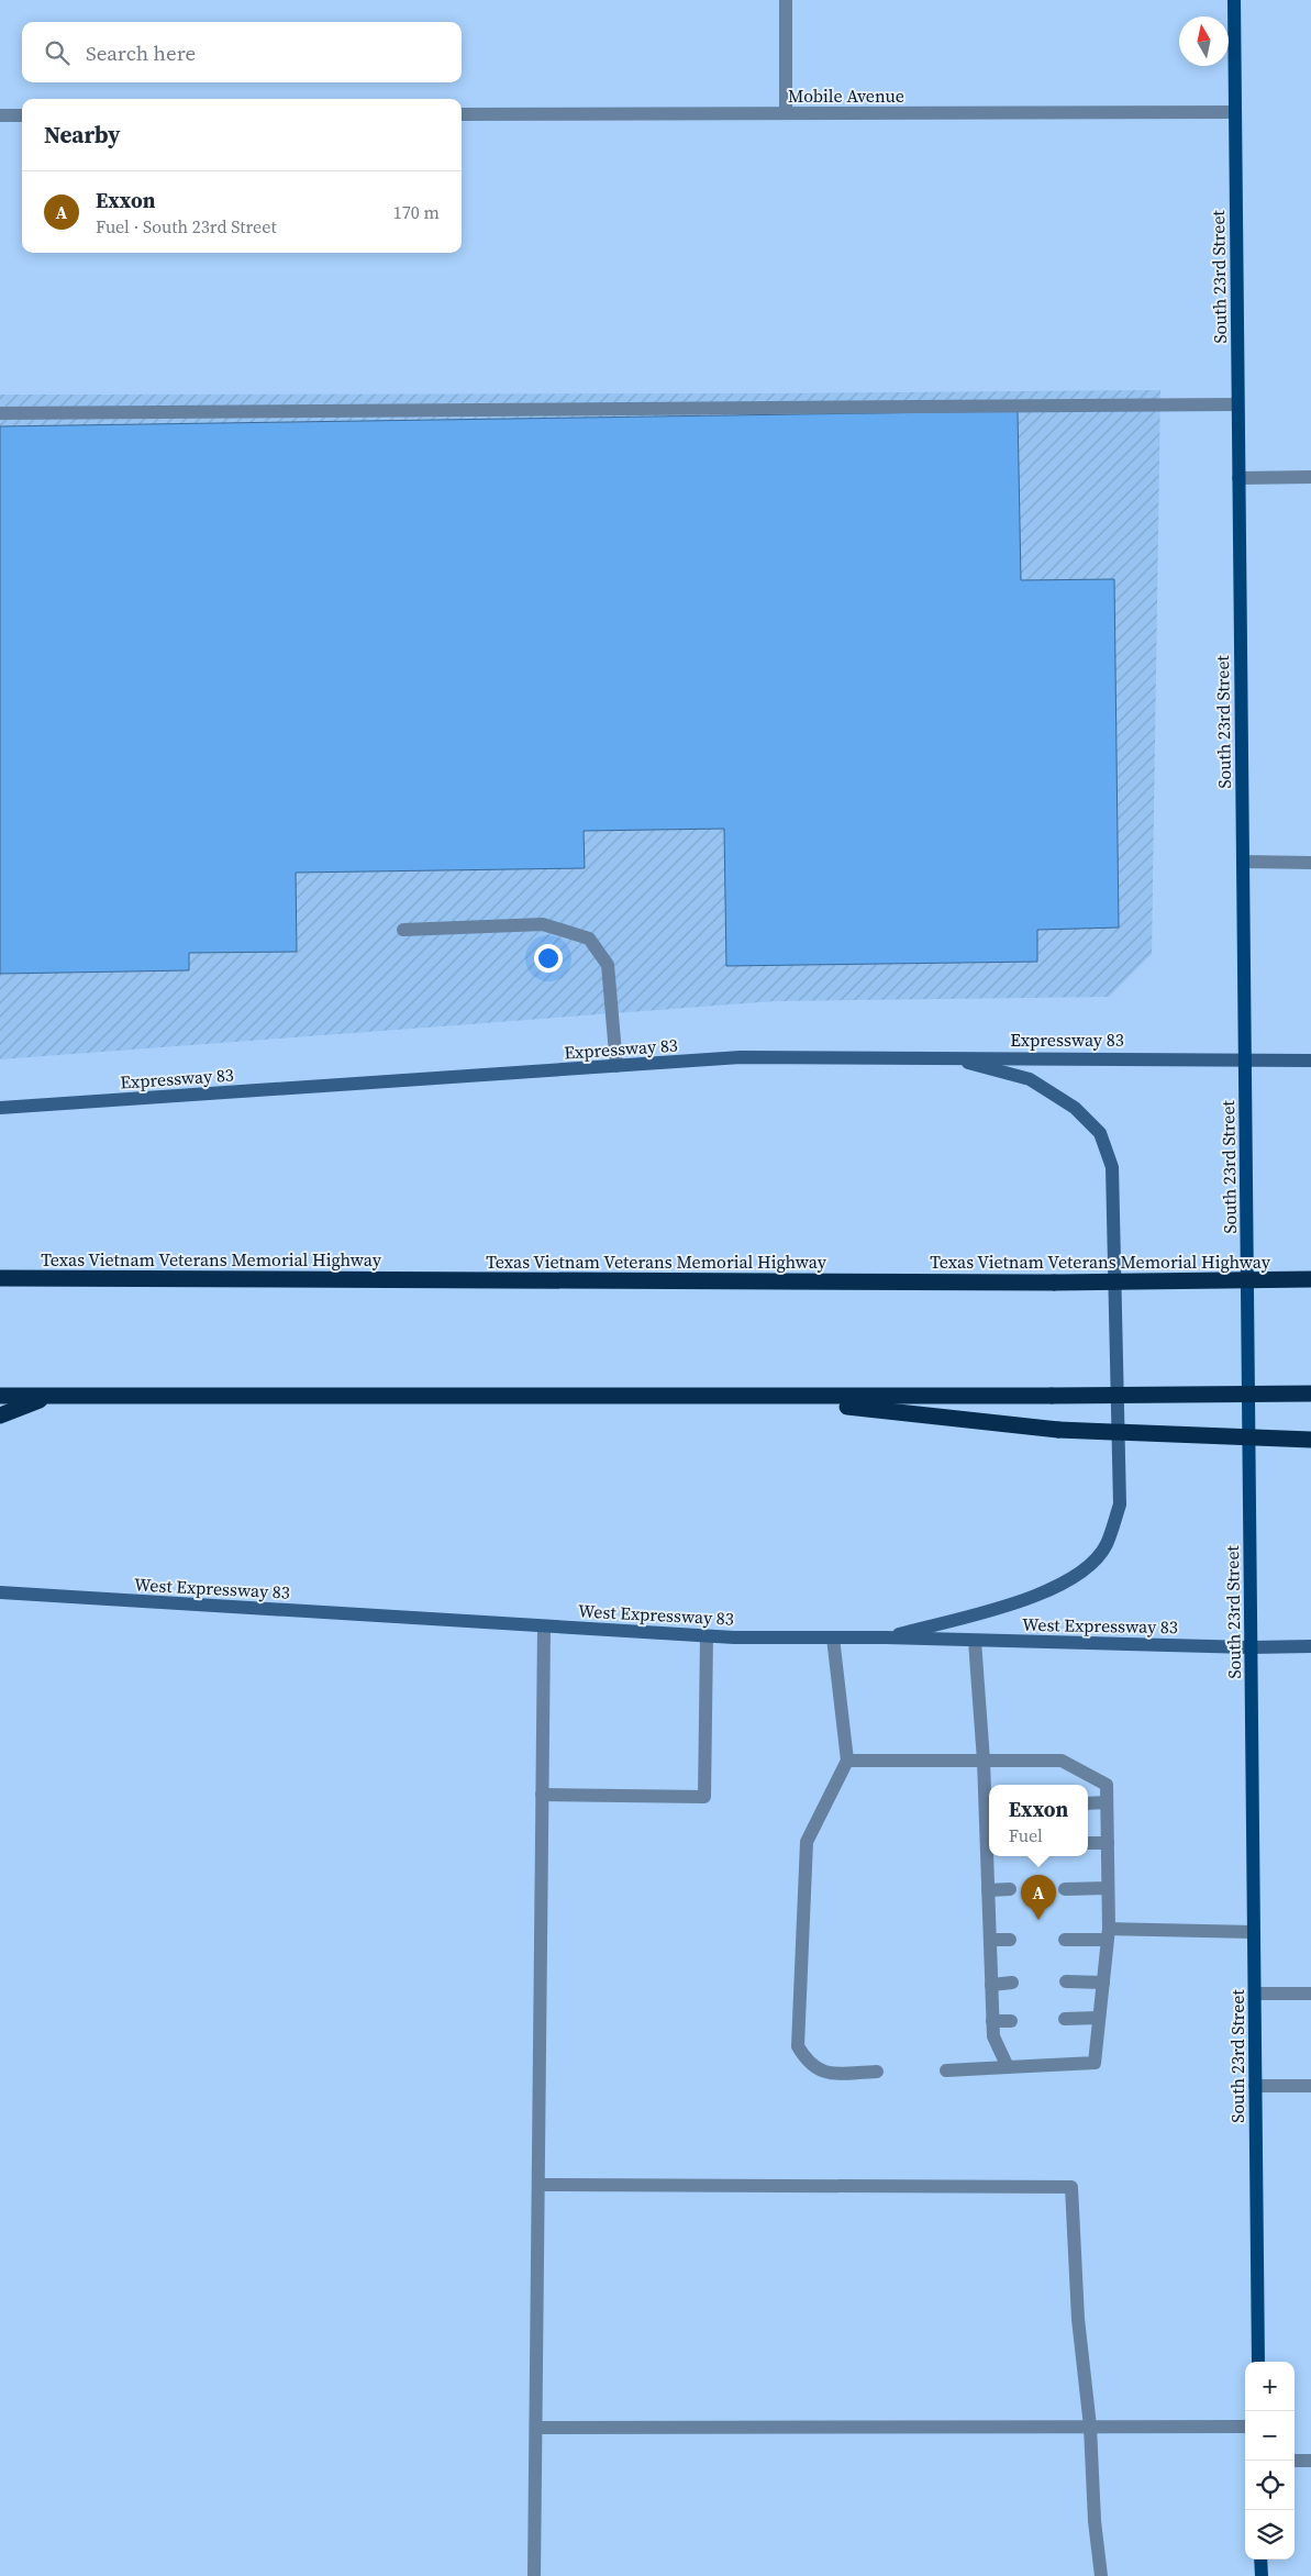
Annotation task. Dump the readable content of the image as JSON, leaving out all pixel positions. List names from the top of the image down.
{
  "streets": {
    "highway": ["Texas Vietnam Veterans Memorial Highway"],
    "main road": ["South 23rd Street", "Expressway 83", "West Expressway 83"],
    "street": ["Mobile Avenue"]
  },
  "crossings": [
    ["Mobile Avenue", "South 23rd Street"],
    ["South 23rd Street", "Expressway 83"],
    ["South 23rd Street", "West Expressway 83"]
  ],
  "north": "top",
  "page": {
    "search": "Search here",
    "heading": "Nearby",
    "list": [
      {
        "mark": "A",
        "name": "Exxon",
        "note": "Fuel · South 23rd Street",
        "value": "170 m"
      }
    ],
    "popup": ["Exxon", "Fuel"],
    "pins": "A",
    "map_buttons": ["+", "−"]
  }
}
